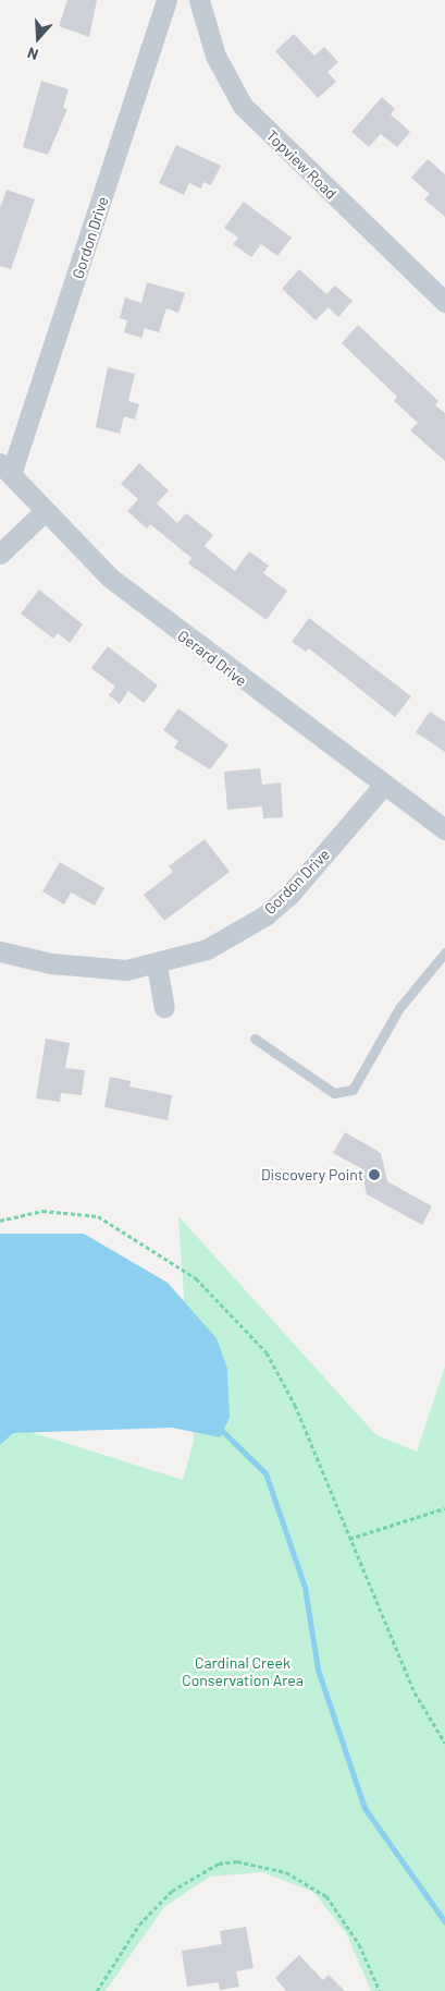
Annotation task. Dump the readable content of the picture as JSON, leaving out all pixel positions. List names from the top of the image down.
{
  "streets": {
    "street": ["Topview Road", "Gordon Drive", "Gerard Drive"]
  },
  "crossings": [
    ["Gordon Drive", "Gerard Drive"]
  ],
  "parks": ["Cardinal Creek Conservation Area"],
  "places": ["Discovery Point"],
  "north": "bottom"
}
